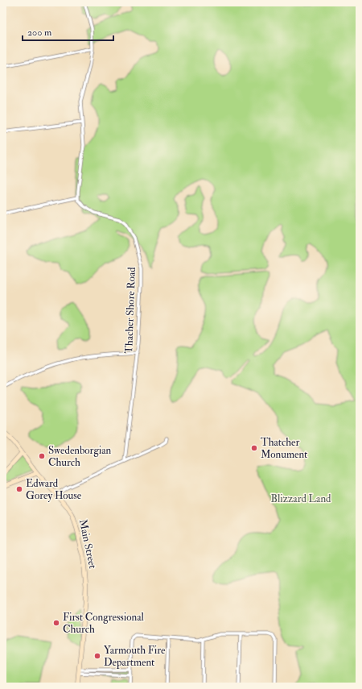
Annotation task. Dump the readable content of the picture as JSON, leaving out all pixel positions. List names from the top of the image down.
{
  "streets": {
    "main road": ["Main Street"],
    "street": ["Thacher Shore Road"]
  },
  "parks": ["Blizzard Land"],
  "places": [
    "Thatcher Monument",
    "Swedenborgian Church",
    "Edward Gorey House",
    "First Congressional Church",
    "Yarmouth Fire Department"
  ],
  "scale_bar": "200 m"
}
